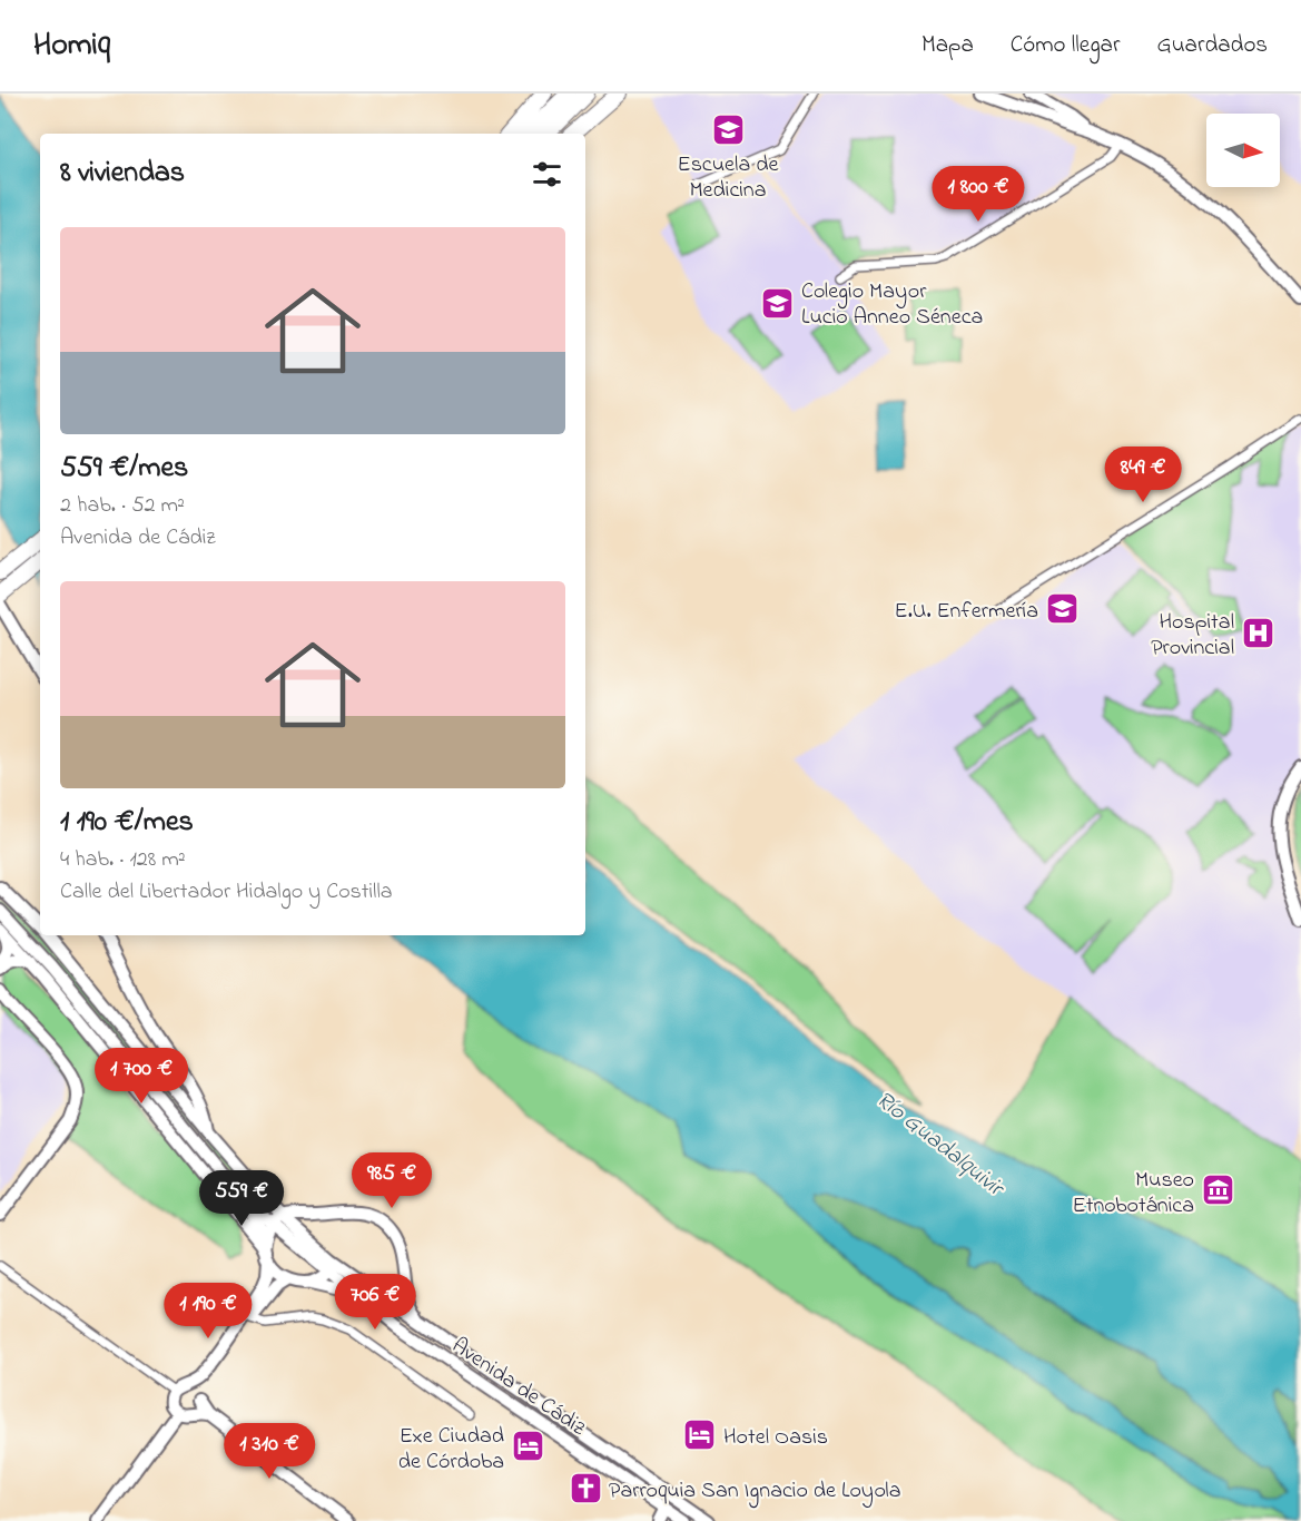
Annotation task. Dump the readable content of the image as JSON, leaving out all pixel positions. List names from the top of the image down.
{
  "streets": {
    "main road": ["Avenida de Cádiz"]
  },
  "water": ["Río Guadalquivir"],
  "places": {
    "school or university": ["Escuela de Medicina", "Colegio Mayor Lucio Anneo Séneca", "E.U. Enfermería"],
    "hospital": ["Hospital Provincial"],
    "museum": ["Museo Etnobotánica"],
    "hotel": ["Hotel Oasis", "Exe Ciudad de Córdoba"],
    "church": ["Parroquia San Ignacio de Loyola"]
  },
  "north": "right",
  "page": {
    "header": "Homiq",
    "nav": ["Mapa", "Cómo llegar", "Guardados"],
    "heading": "8 viviendas",
    "price": [
      "1 800 €",
      "849 €",
      "1 700 €",
      "985 €",
      "559 €",
      "706 €",
      "1 190 €",
      "1 310 €"
    ],
    "list": [
      {
        "name": "559 €/mes",
        "note": "2 hab. · 52 m² · Avenida de Cádiz"
      },
      {
        "name": "1 190 €/mes",
        "note": "4 hab. · 128 m² · Calle del Libertador Hidalgo y Costilla"
      }
    ]
  }
}
